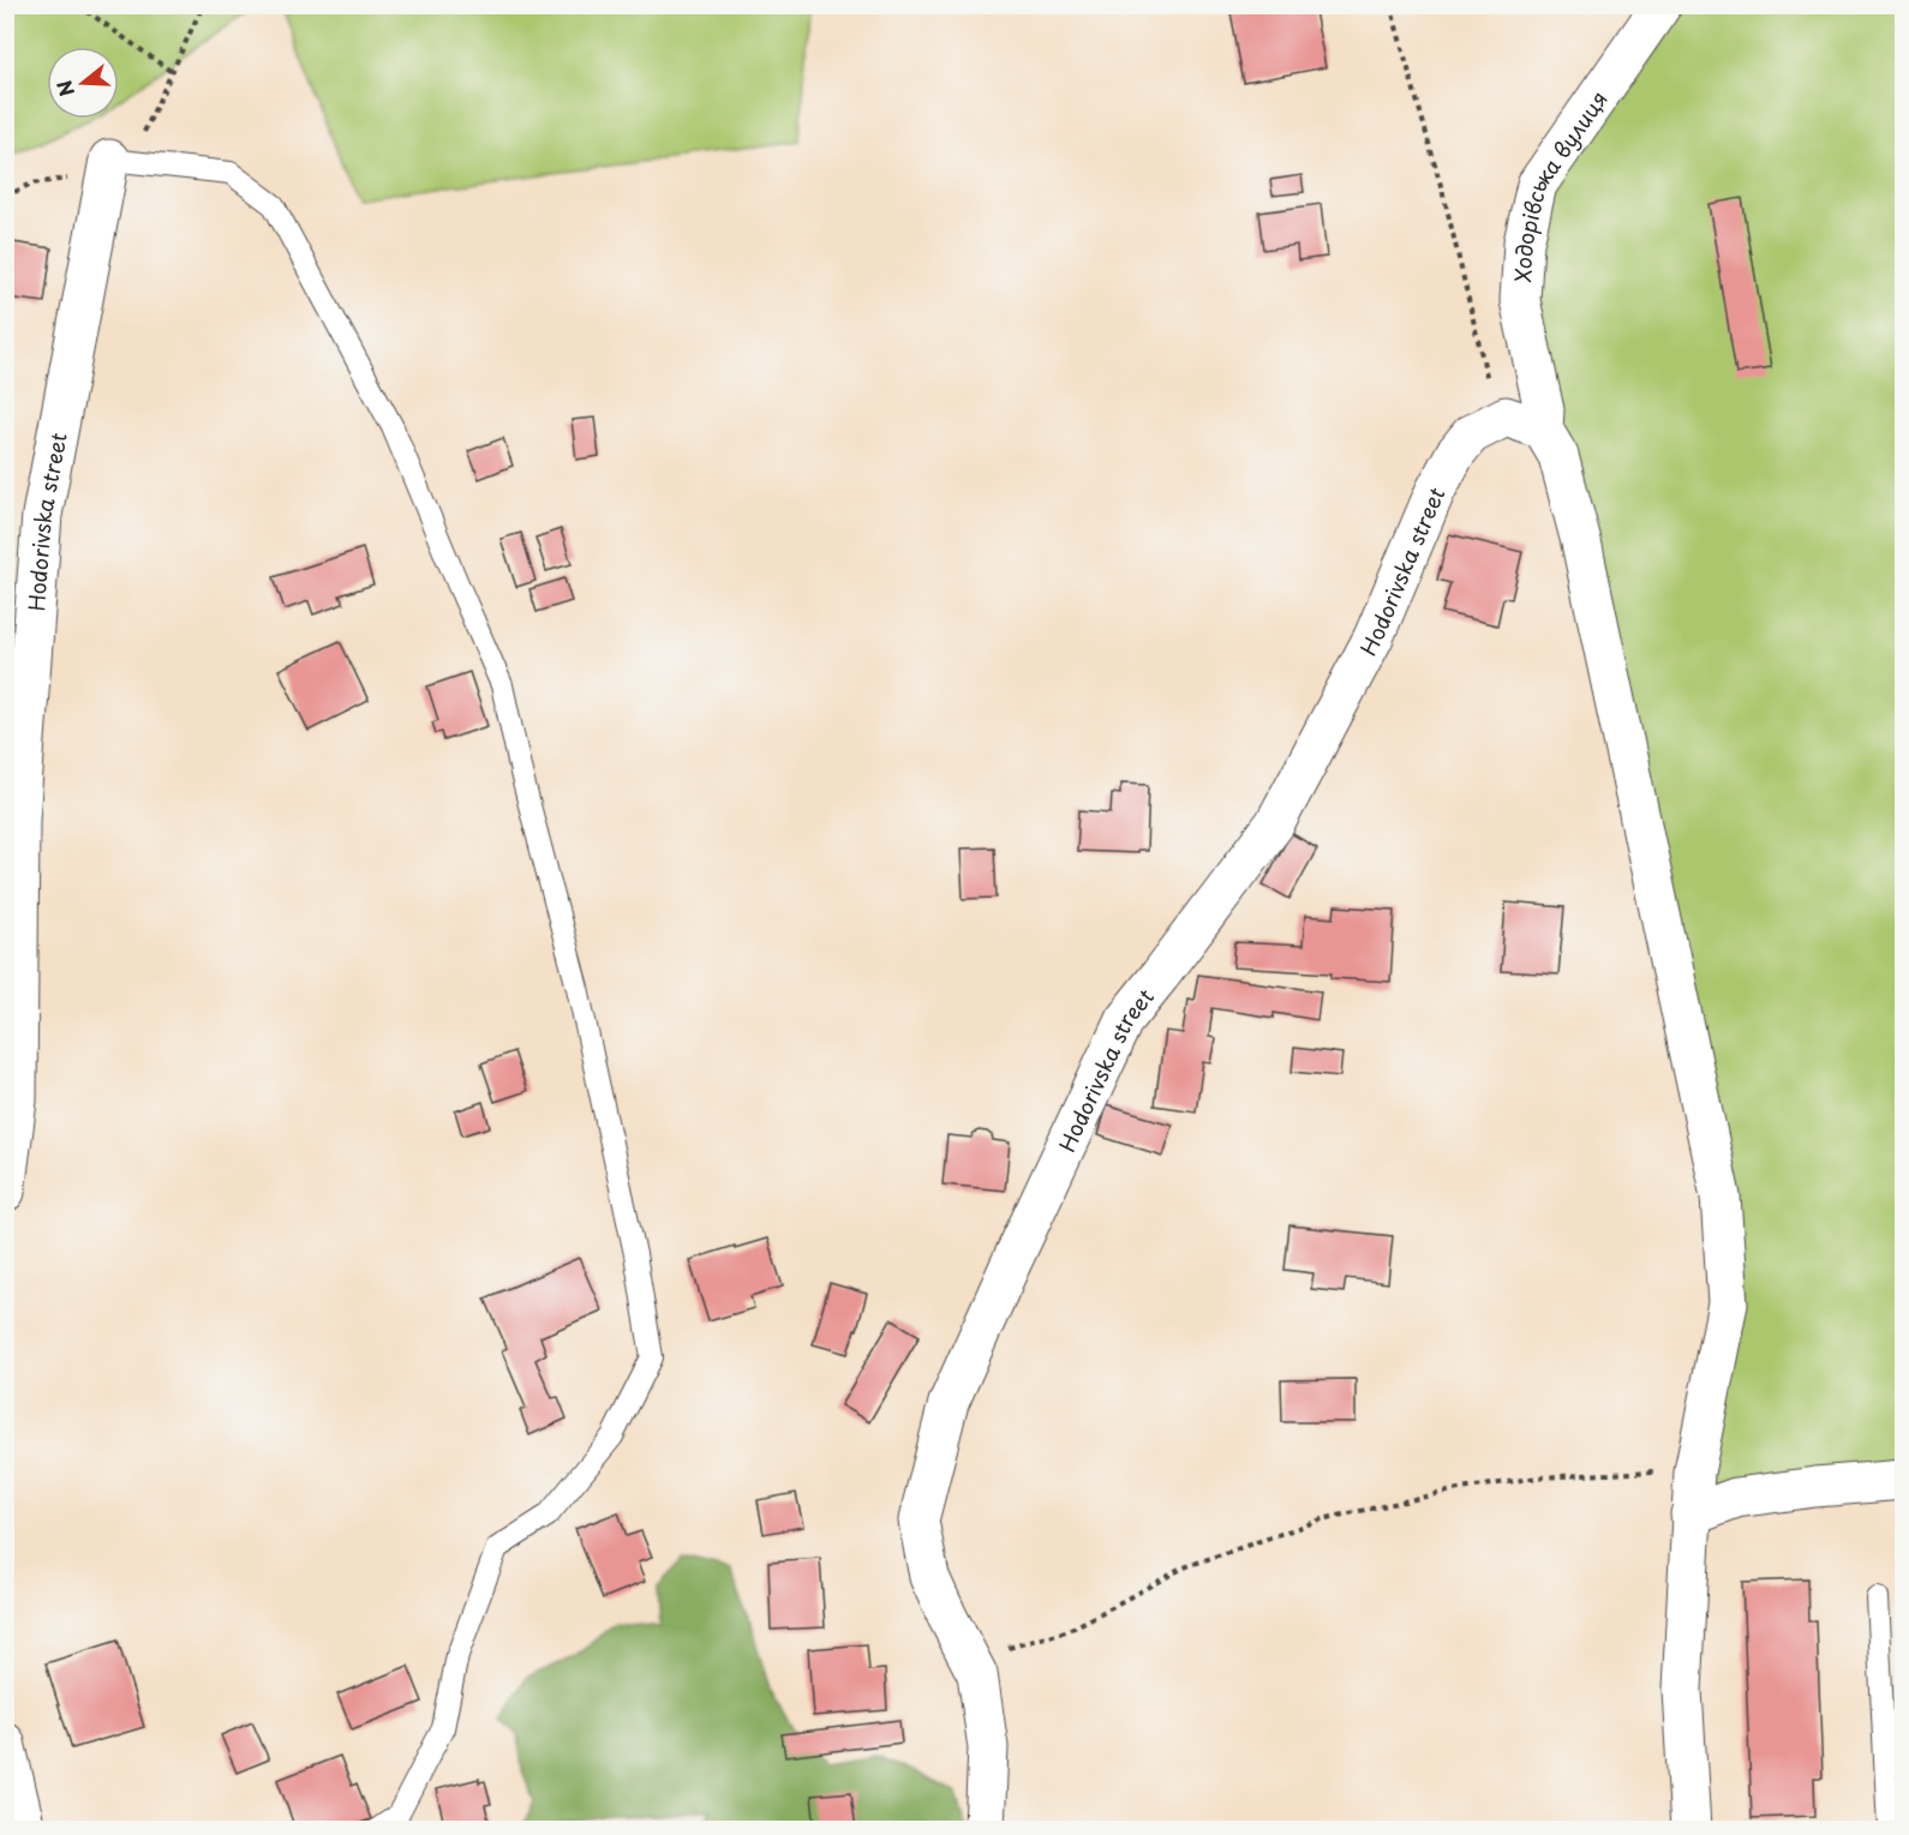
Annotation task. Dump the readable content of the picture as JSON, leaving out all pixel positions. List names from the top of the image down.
{
  "streets": {
    "street": ["Ходорівська вулиця", "Hodorivska street"]
  },
  "north": "left"
}
